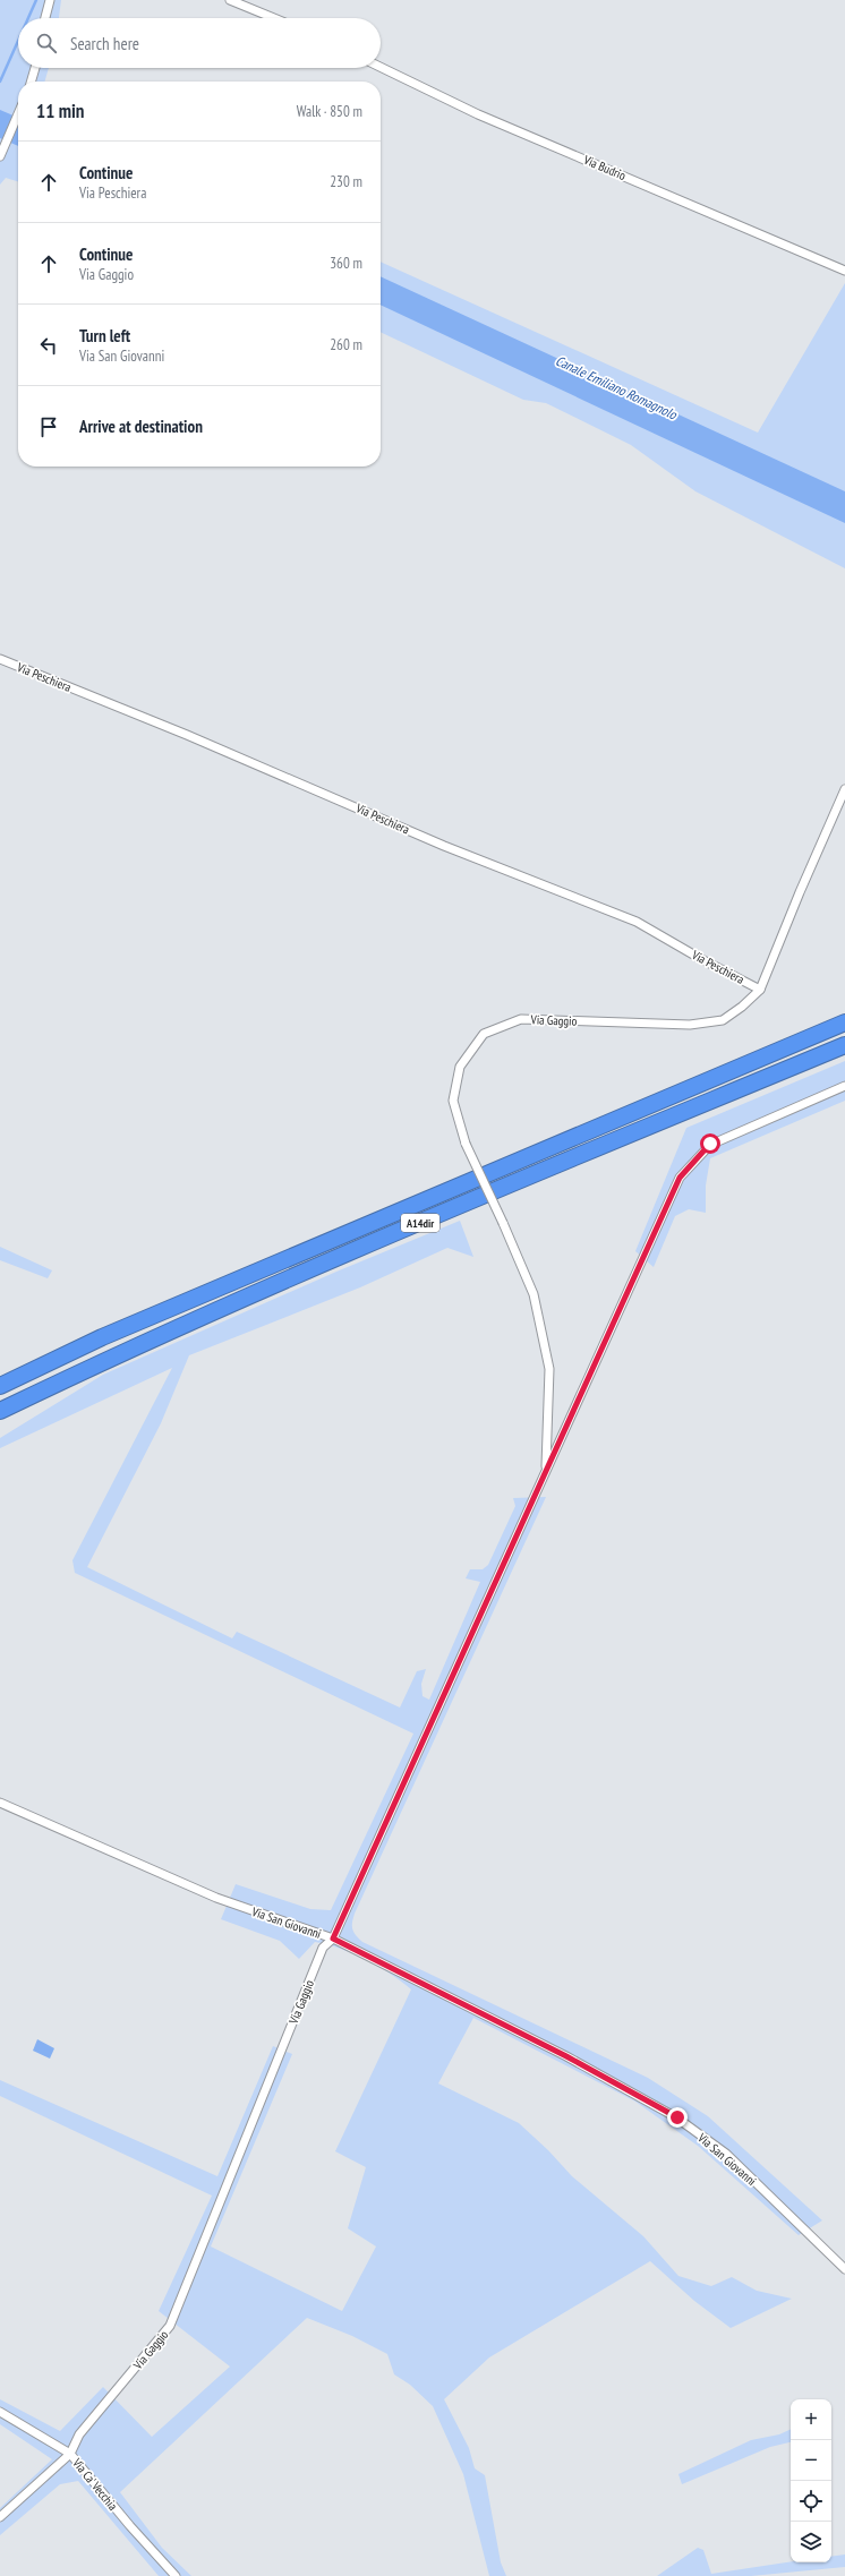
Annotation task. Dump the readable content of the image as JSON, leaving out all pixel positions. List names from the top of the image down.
{
  "streets": {
    "highway": ["A14dir"],
    "street": [
      "Via Budrio",
      "Via Peschiera",
      "Via Gaggio",
      "Via San Giovanni",
      "Via Ca' Vecchia"
    ]
  },
  "crossings": [
    ["Via Peschiera", "Via Gaggio"],
    ["Via Gaggio", "Via San Giovanni"],
    ["Via Gaggio", "Via Ca' Vecchia"]
  ],
  "water": ["Canale Emiliano Romagnolo"],
  "page": {
    "search": "Search here",
    "heading": ["11 min", "Walk · 850 m"],
    "list": [
      ["Continue", "Via Peschiera", "230 m"],
      ["Continue", "Via Gaggio", "360 m"],
      ["Turn left", "Via San Giovanni", "260 m"],
      "Arrive at destination"
    ],
    "map_buttons": ["+", "−"]
  }
}
